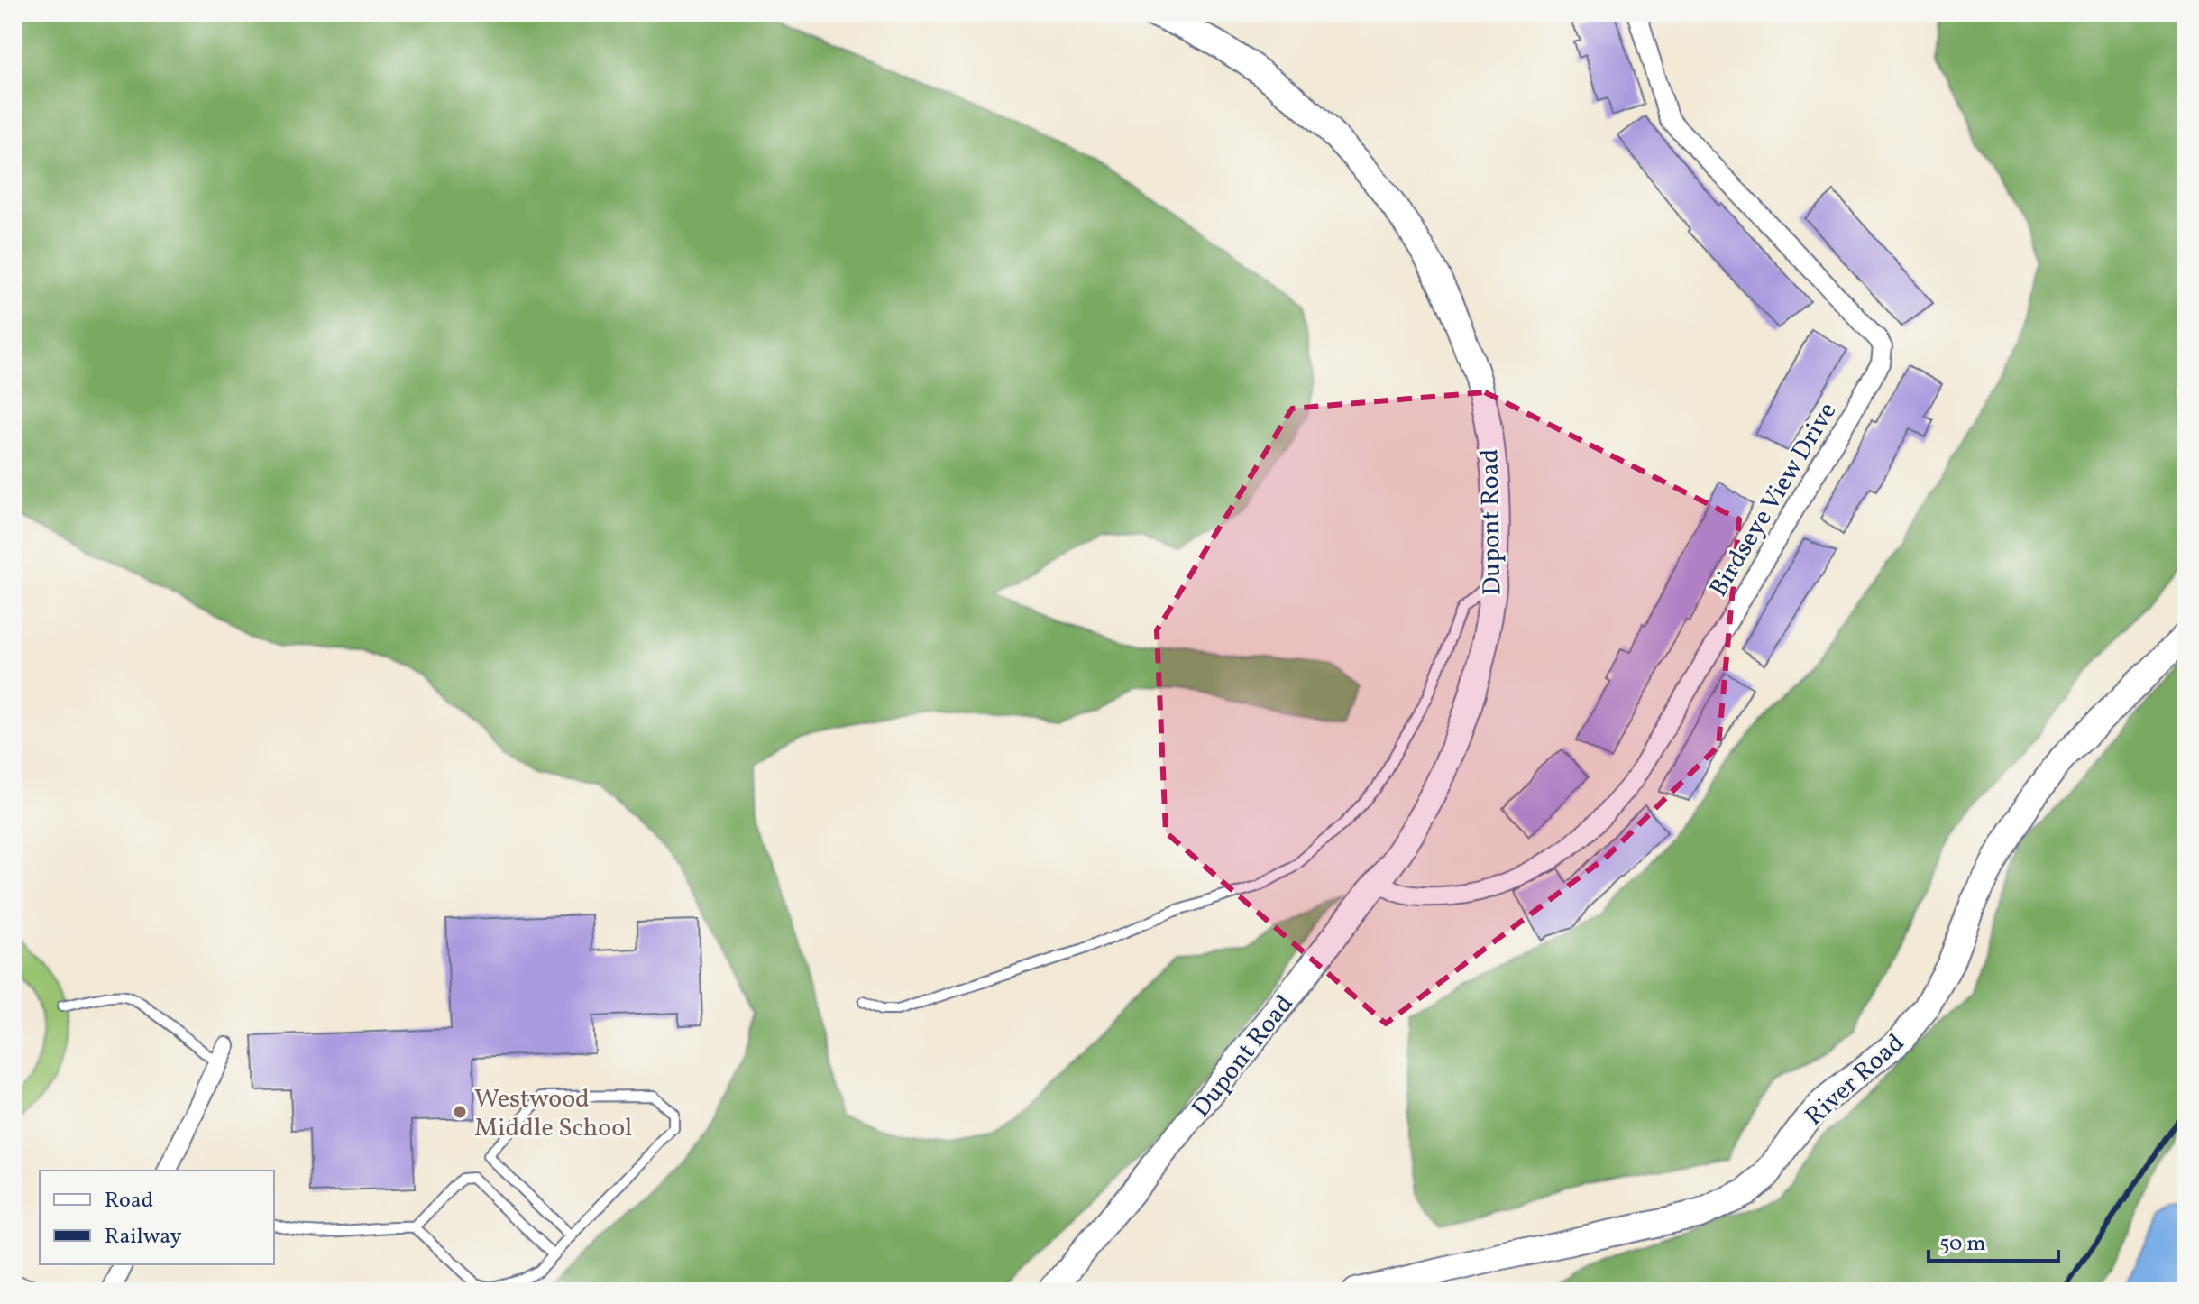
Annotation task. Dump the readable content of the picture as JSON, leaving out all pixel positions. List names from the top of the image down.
{
  "streets": {
    "street": ["Birdseye View Drive", "Dupont Road", "River Road"]
  },
  "crossings": [
    ["Birdseye View Drive", "Dupont Road"]
  ],
  "places": ["Westwood Middle School"],
  "legend": ["Road", "Railway"],
  "scale_bar": "50 m"
}
